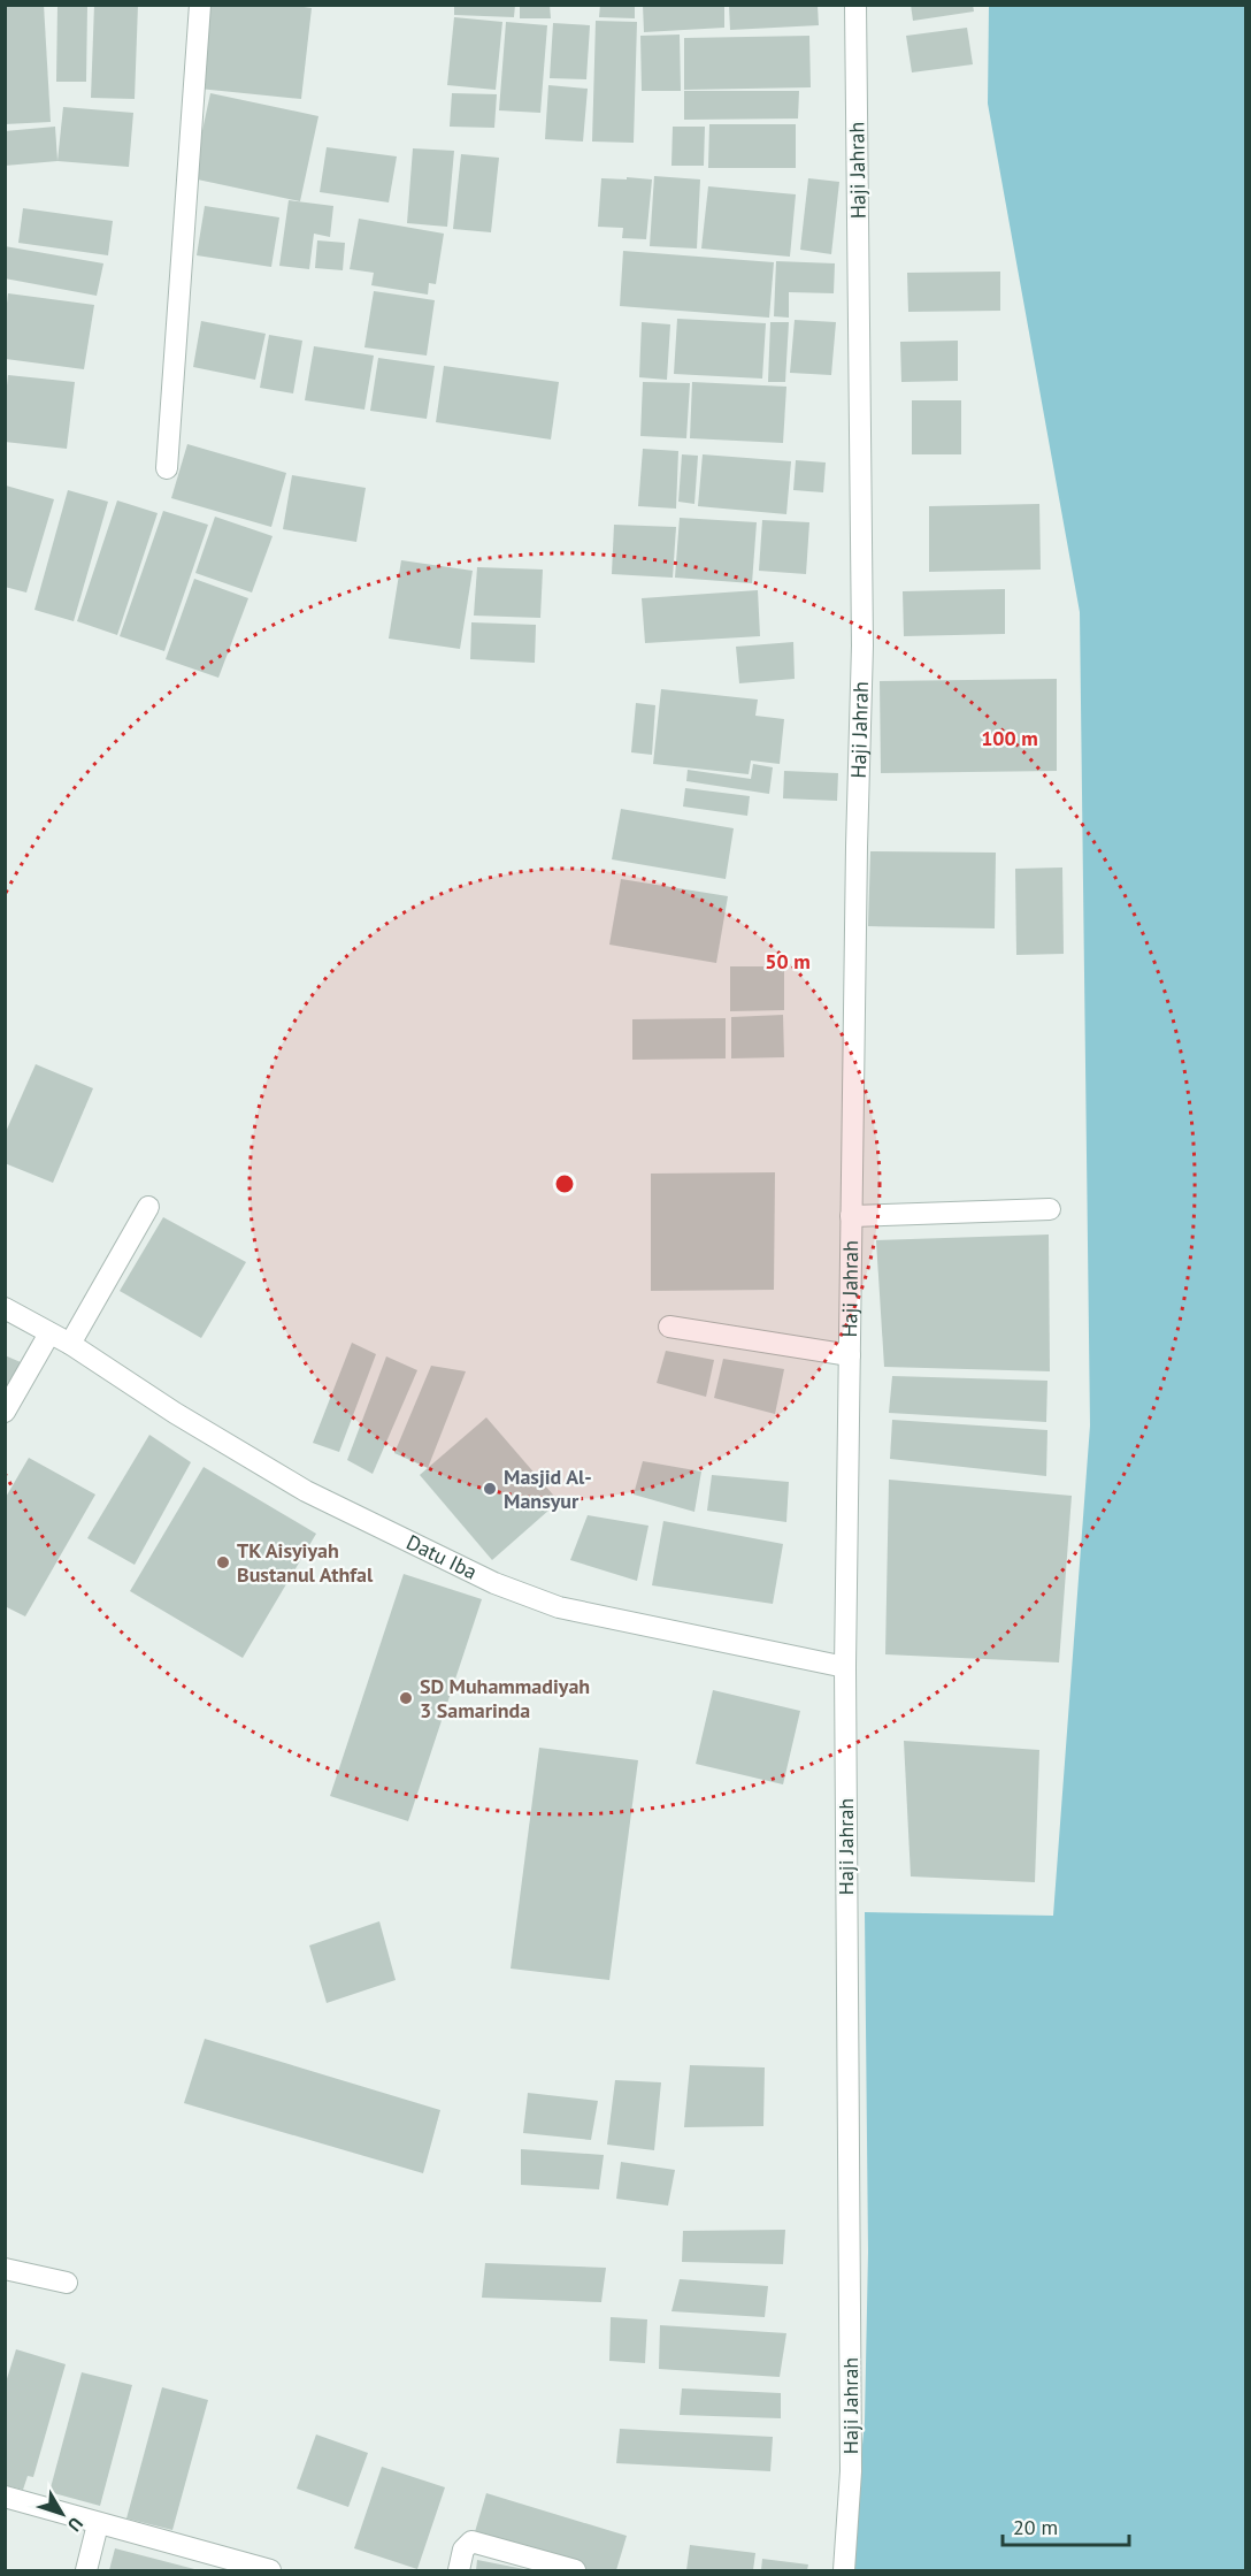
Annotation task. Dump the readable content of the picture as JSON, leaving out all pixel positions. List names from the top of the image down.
{
  "streets": {
    "street": ["Haji Jahrah", "Datu Iba"]
  },
  "crossings": [
    ["Haji Jahrah", "Datu Iba"]
  ],
  "places": ["Masjid Al- Mansyur", "TK Aisyiyah Bustanul Athfal", "SD Muhammadiyah 3 Samarinda"],
  "scale_bar": "20 m",
  "north": "bottom right",
  "rings": ["100 m", "50 m"]
}
